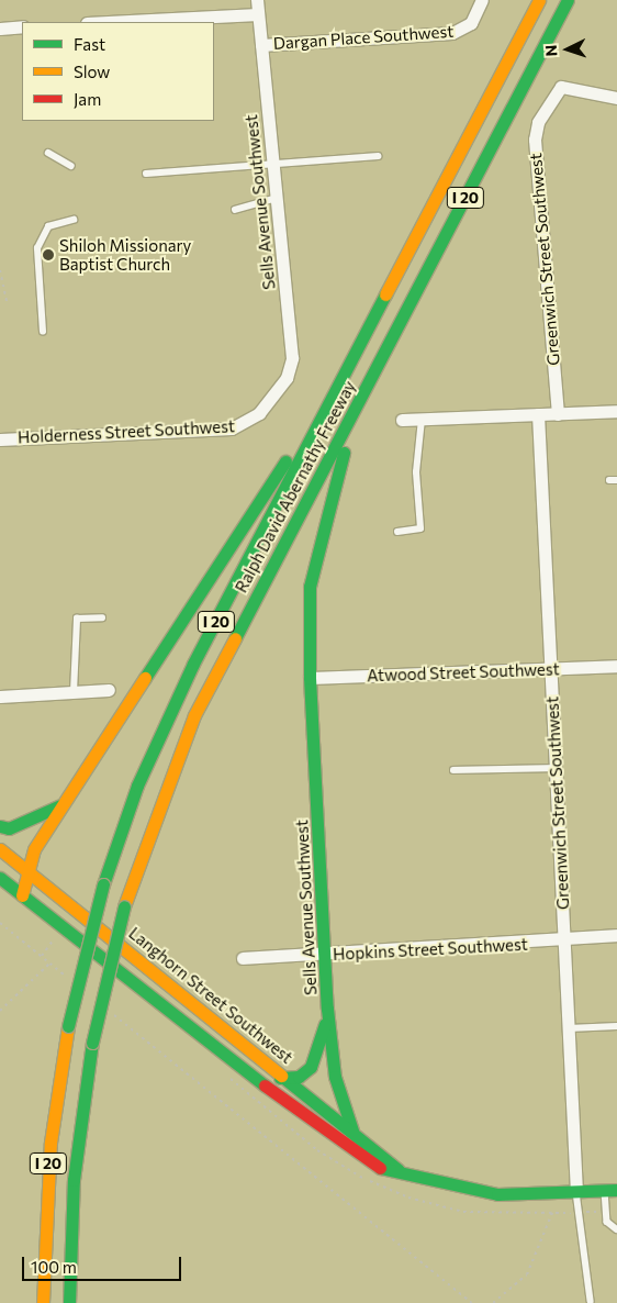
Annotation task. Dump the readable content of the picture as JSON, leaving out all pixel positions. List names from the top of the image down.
{
  "streets": {
    "main road": [
      "I 20",
      "Sells Avenue Southwest",
      "Ralph David Abernathy Freeway",
      "Langhorn Street Southwest"
    ],
    "street": [
      "Dargan Place Southwest",
      "Greenwich Street Southwest",
      "Holderness Street Southwest",
      "Atwood Street Southwest",
      "Hopkins Street Southwest"
    ]
  },
  "crossings": [
    ["Dargan Place Southwest", "Sells Avenue Southwest"],
    ["Sells Avenue Southwest", "Holderness Street Southwest"],
    ["Sells Avenue Southwest", "Ralph David Abernathy Freeway"],
    ["Sells Avenue Southwest", "Atwood Street Southwest"],
    ["Sells Avenue Southwest", "Hopkins Street Southwest"],
    ["Sells Avenue Southwest", "Langhorn Street Southwest"],
    ["Greenwich Street Southwest", "Atwood Street Southwest"],
    ["Greenwich Street Southwest", "Hopkins Street Southwest"],
    ["Greenwich Street Southwest", "Langhorn Street Southwest"]
  ],
  "places": ["Shiloh Missionary Baptist Church"],
  "legend": ["Fast", "Slow", "Jam"],
  "scale_bar": "100 m",
  "north": "left"
}
